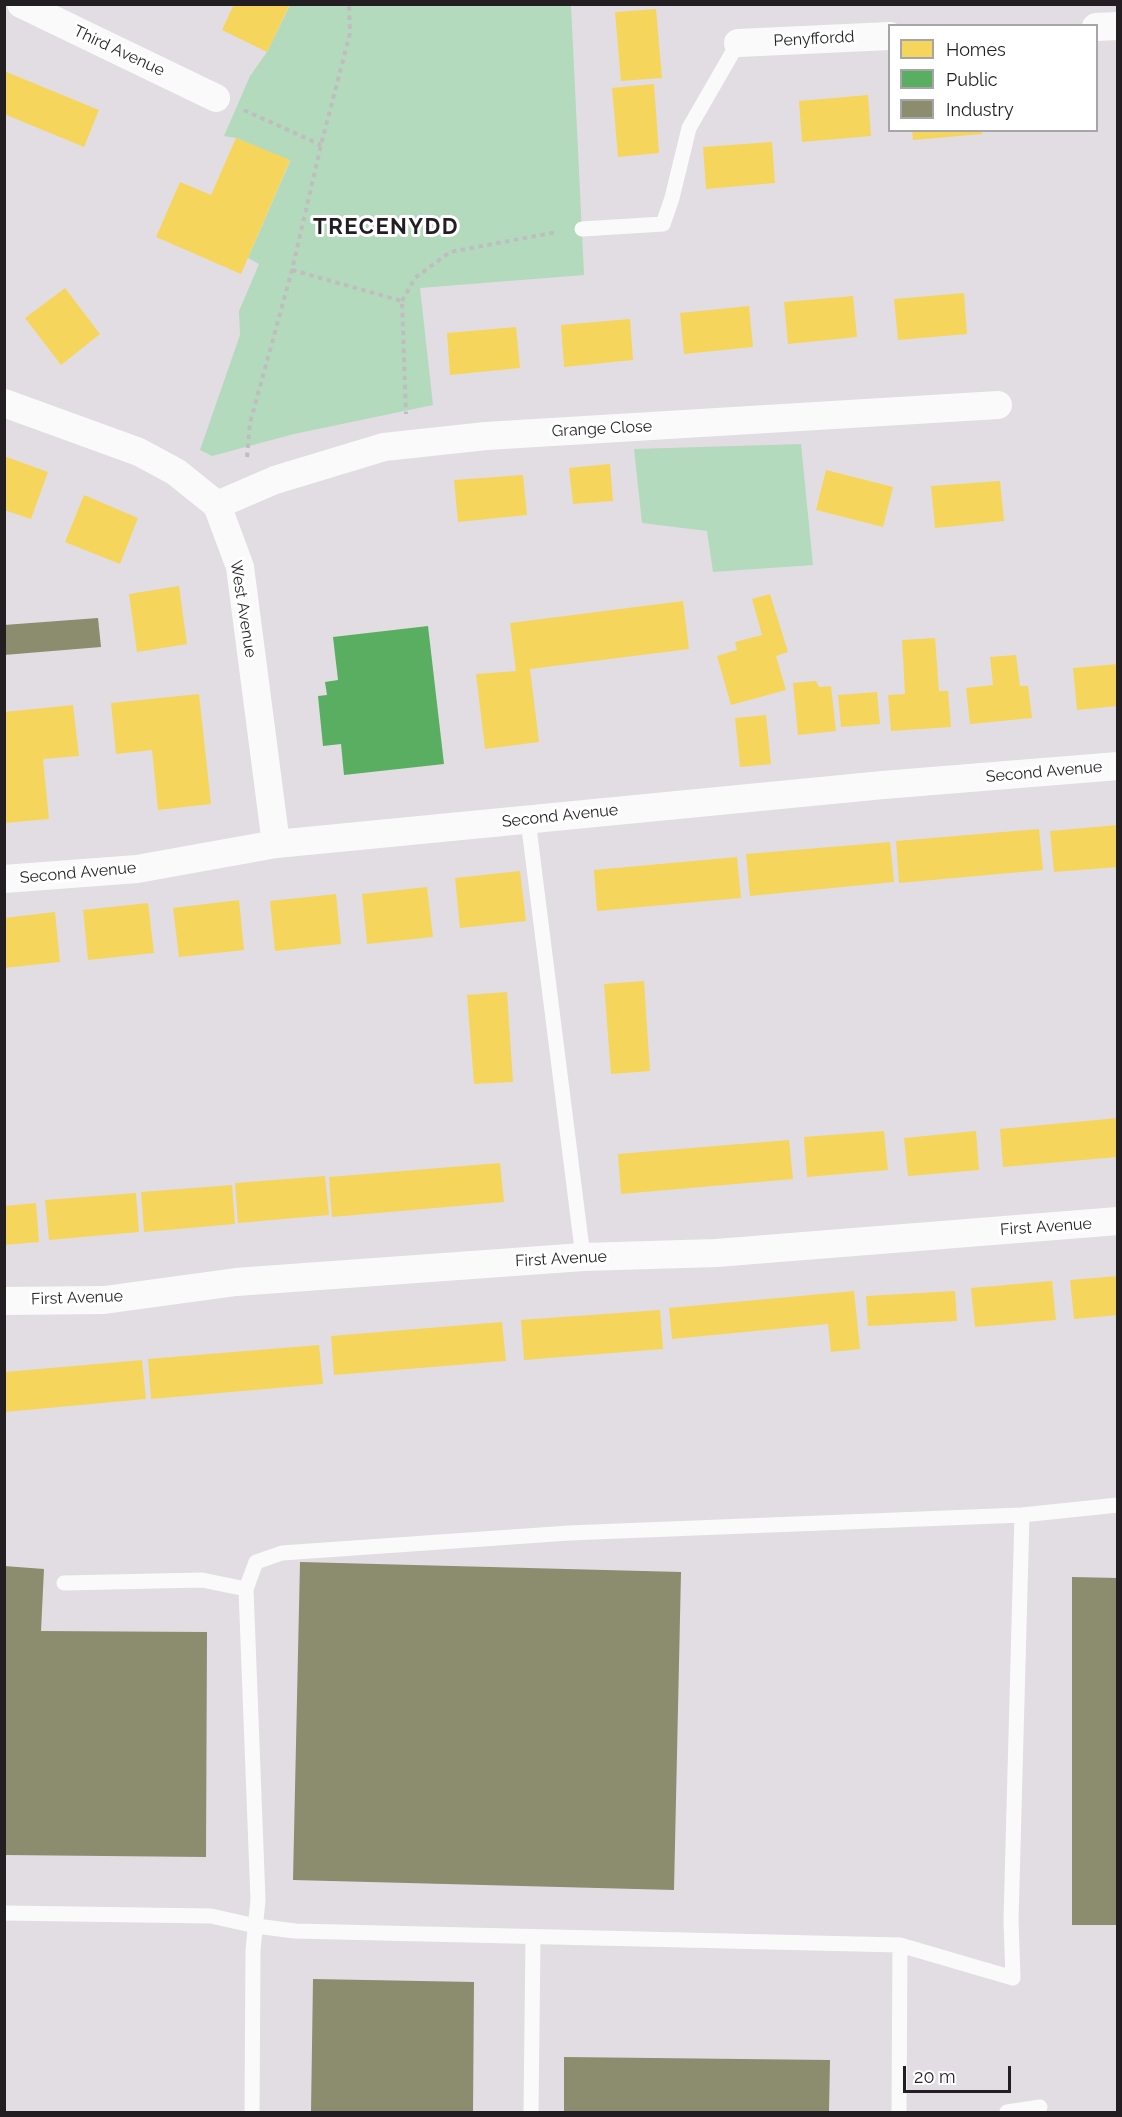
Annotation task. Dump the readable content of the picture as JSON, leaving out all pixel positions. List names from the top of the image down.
{
  "streets": {
    "street": [
      "Penyffordd",
      "Third Avenue",
      "Grange Close",
      "West Avenue",
      "Second Avenue",
      "First Avenue"
    ]
  },
  "crossings": [
    ["Grange Close", "West Avenue"],
    ["West Avenue", "Second Avenue"]
  ],
  "districts": ["TRECENYDD"],
  "legend": ["Homes", "Public", "Industry"],
  "scale_bar": "20 m"
}
